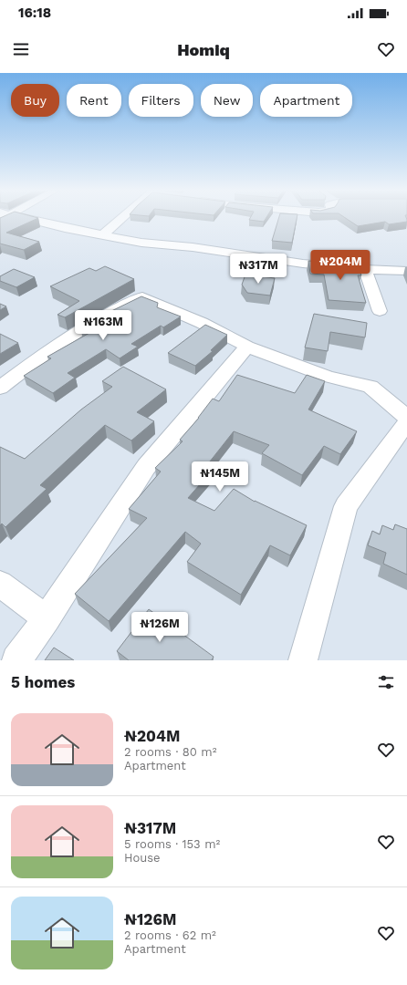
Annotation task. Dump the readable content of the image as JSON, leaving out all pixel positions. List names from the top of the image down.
{
  "page": {
    "status": "16:18",
    "header": "Homiq",
    "chip": [
      "Buy",
      "Rent",
      "Filters",
      "New",
      "Apartment"
    ],
    "price": [
      "₦204M",
      "₦317M",
      "₦163M",
      "₦145M",
      "₦126M"
    ],
    "heading": "5 homes",
    "list": [
      {
        "name": "₦204M",
        "note": "2 rooms · 80 m² · Apartment"
      },
      {
        "name": "₦317M",
        "note": "5 rooms · 153 m² · House"
      },
      {
        "name": "₦126M",
        "note": "2 rooms · 62 m² · Apartment"
      }
    ]
  }
}
